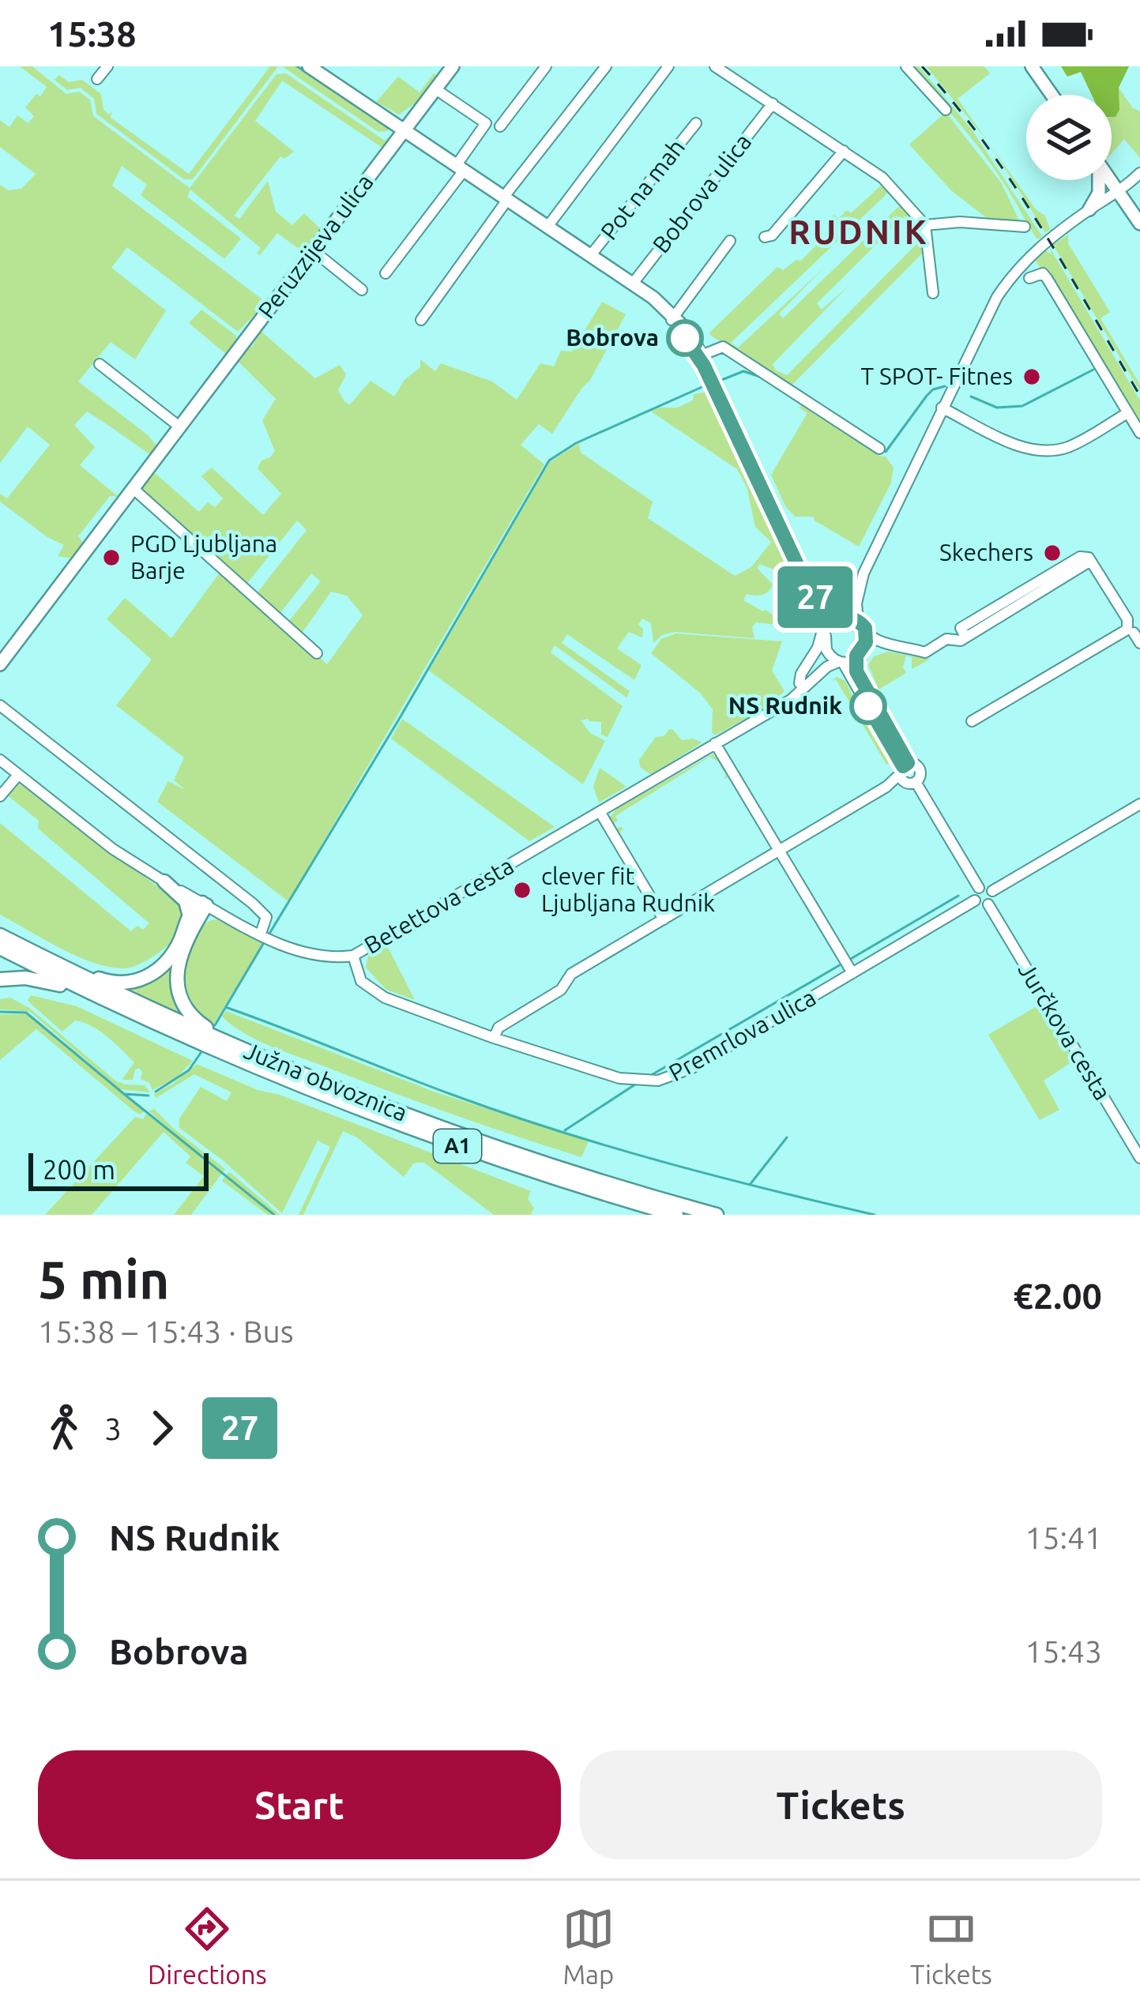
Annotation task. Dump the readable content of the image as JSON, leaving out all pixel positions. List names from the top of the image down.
{
  "streets": {
    "highway": ["Južna obvoznica", "A1"],
    "main road": ["Peruzzijeva ulica"],
    "street": [
      "Pot na mah",
      "Bobrova ulica",
      "Betettova cesta",
      "Jurčkova cesta",
      "Premrlova ulica"
    ]
  },
  "crossings": [
    ["Betettova cesta", "Premrlova ulica"],
    ["Jurčkova cesta", "Premrlova ulica"]
  ],
  "districts": ["RUDNIK"],
  "places": [
    "Bobrova",
    "T SPOT- Fitnes",
    "Skechers",
    "PGD Ljubljana Barje",
    "NS Rudnik",
    "clever fit Ljubljana Rudnik"
  ],
  "lines": ["bus line 27"],
  "scale_bar": "200 m",
  "page": {
    "status": "15:38",
    "on_map": "27",
    "scale": "200 m",
    "heading": ["5 min", "15:38 – 15:43 · Bus", "€2.00"],
    "legs": ["3", "27"],
    "list": [
      {
        "name": "NS Rudnik",
        "value": "15:41"
      },
      {
        "name": "Bobrova",
        "value": "15:43"
      }
    ],
    "buttons": ["Start", "Tickets"],
    "tabs": ["Directions", "Map", "Tickets"]
  }
}
